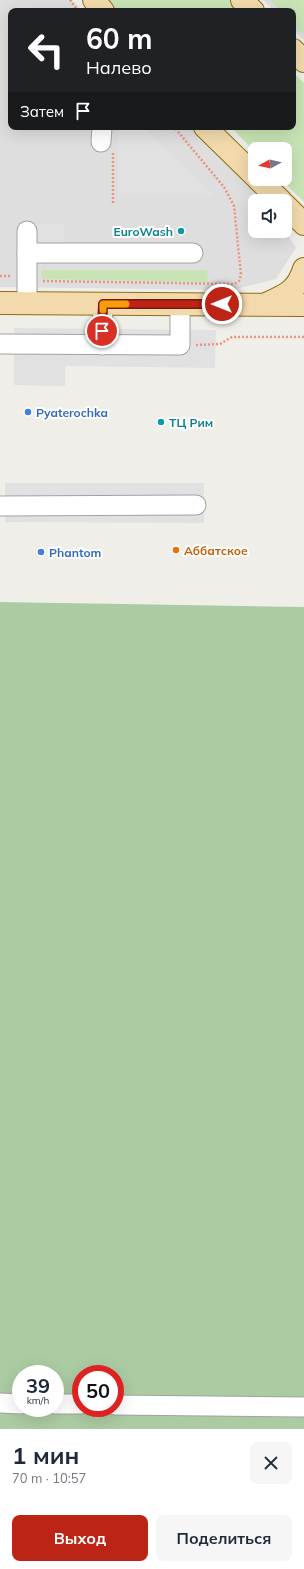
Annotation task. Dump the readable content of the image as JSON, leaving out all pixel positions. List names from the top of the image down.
{
  "places": [
    "EuroWash",
    "Pyaterochka",
    "ТЦ Рим",
    "Аббатское",
    "Phantom"
  ],
  "north": "left",
  "page": {
    "turn": ["60 m", "Налево"],
    "then": "Затем",
    "speed": "39 km/h",
    "limit": "50",
    "heading": ["1 мин", "70 m · 10:57"],
    "buttons": ["Выход", "Поделиться"]
  }
}
